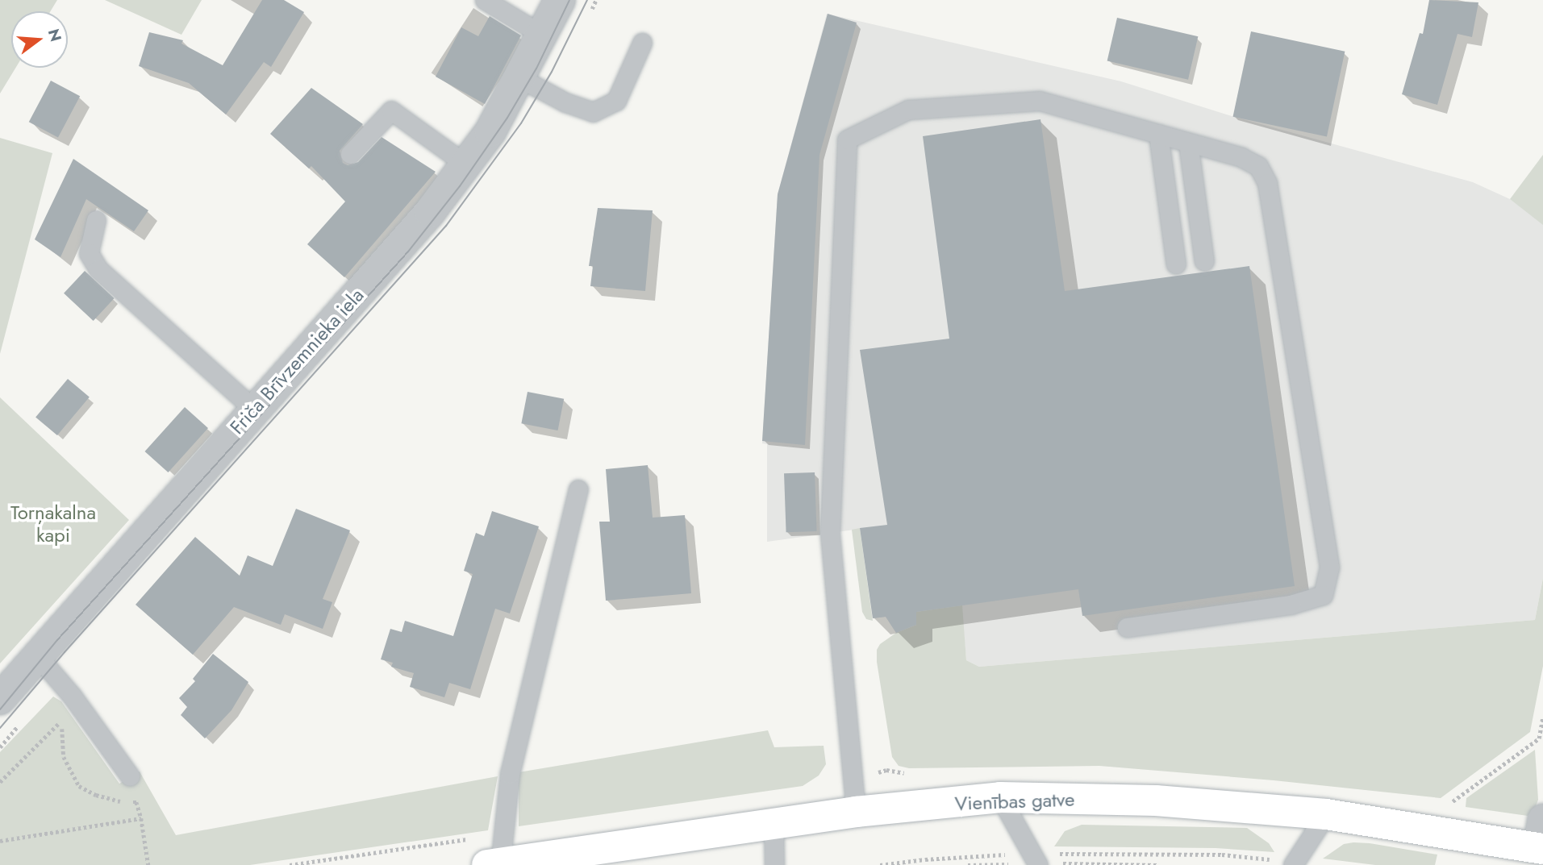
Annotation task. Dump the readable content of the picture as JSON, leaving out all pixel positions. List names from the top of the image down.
{
  "streets": {
    "main road": ["Vienības gatve"],
    "street": ["Friča Brīvzemnieka iela"]
  },
  "parks": ["Torņakalna kapi"],
  "north": "right"
}
